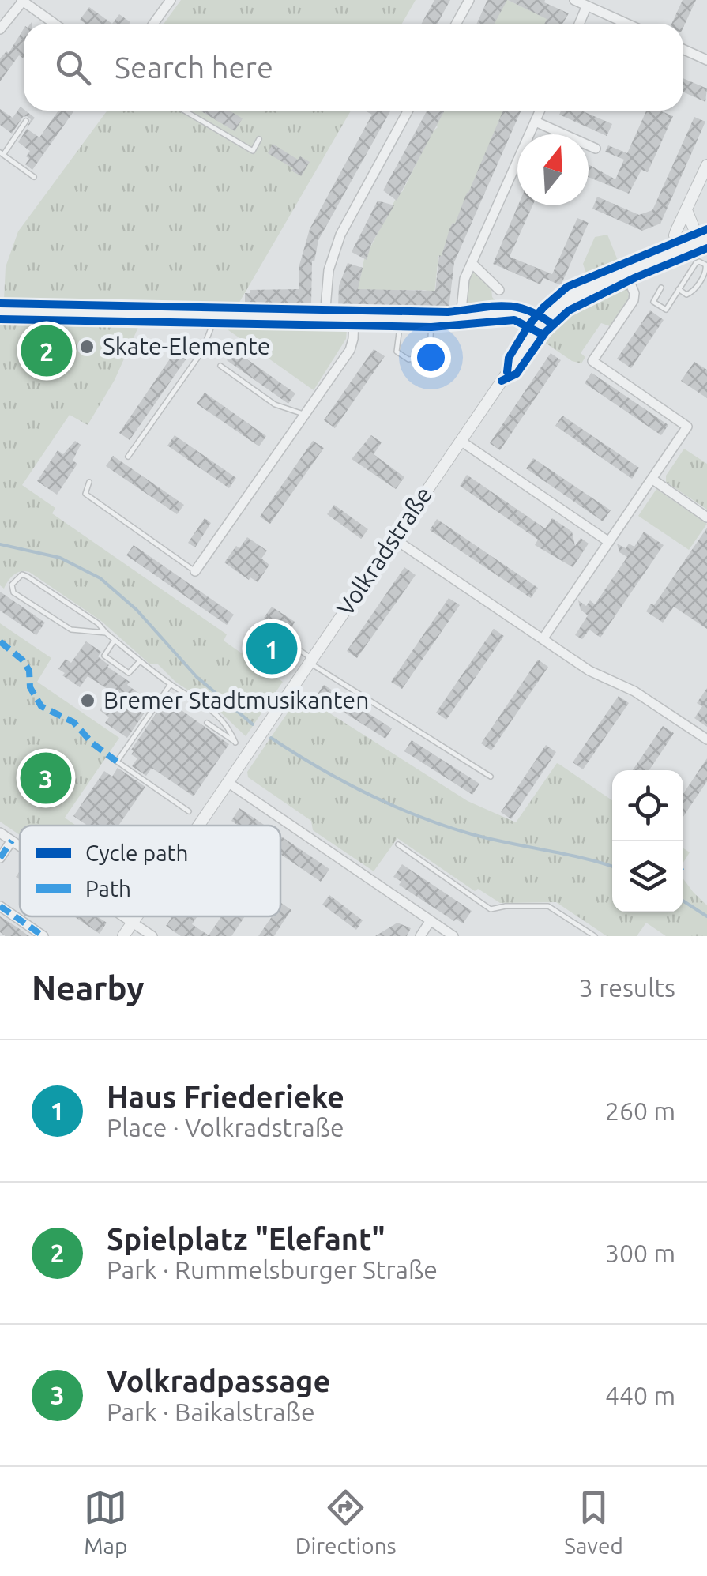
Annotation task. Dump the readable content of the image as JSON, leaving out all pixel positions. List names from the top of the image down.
{
  "streets": {
    "street": ["Volkradstraße"]
  },
  "places": ["Skate-Elemente", "Bremer Stadtmusikanten"],
  "legend": ["Cycle path", "Path"],
  "north": "top",
  "page": {
    "search": "Search here",
    "pins": ["2", "1", "3"],
    "heading": ["Nearby", "3 results"],
    "list": [
      {
        "mark": "1",
        "name": "Haus Friederieke",
        "note": "Place · Volkradstraße",
        "value": "260 m"
      },
      {
        "mark": "2",
        "name": "Spielplatz \"Elefant\"",
        "note": "Park · Rummelsburger Straße",
        "value": "300 m"
      },
      {
        "mark": "3",
        "name": "Volkradpassage",
        "note": "Park · Baikalstraße",
        "value": "440 m"
      }
    ],
    "nav": ["Map", "Directions", "Saved"]
  }
}
